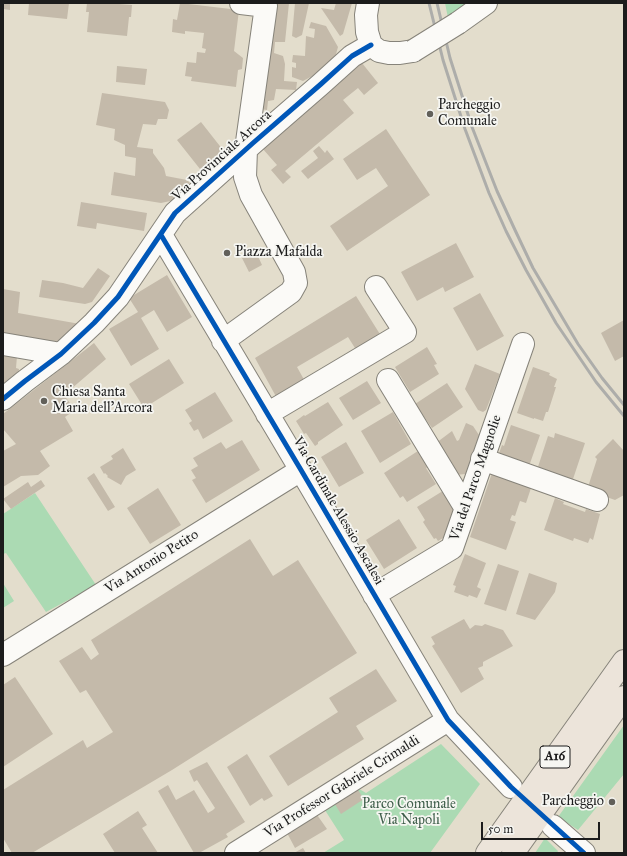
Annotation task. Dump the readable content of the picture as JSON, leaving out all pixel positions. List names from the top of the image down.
{
  "streets": {
    "highway": ["A16"],
    "street": [
      "Via Provinciale Arcora",
      "Via del Parco Magnolie",
      "Via Cardinale Alessio Ascalesi",
      "Via Antonio Petito",
      "Via Professor Gabriele Crimaldi"
    ]
  },
  "crossings": [
    ["Via Provinciale Arcora", "Via Cardinale Alessio Ascalesi"],
    ["Via del Parco Magnolie", "Via Cardinale Alessio Ascalesi"],
    ["Via Cardinale Alessio Ascalesi", "Via Antonio Petito"],
    ["Via Cardinale Alessio Ascalesi", "Via Professor Gabriele Crimaldi"]
  ],
  "parks": ["Parco Comunale Via Napoli"],
  "places": [
    "Parcheggio Comunale",
    "Piazza Mafalda",
    "Chiesa Santa Maria dell'Arcora",
    "Parcheggio"
  ],
  "scale_bar": "50 m"
}
